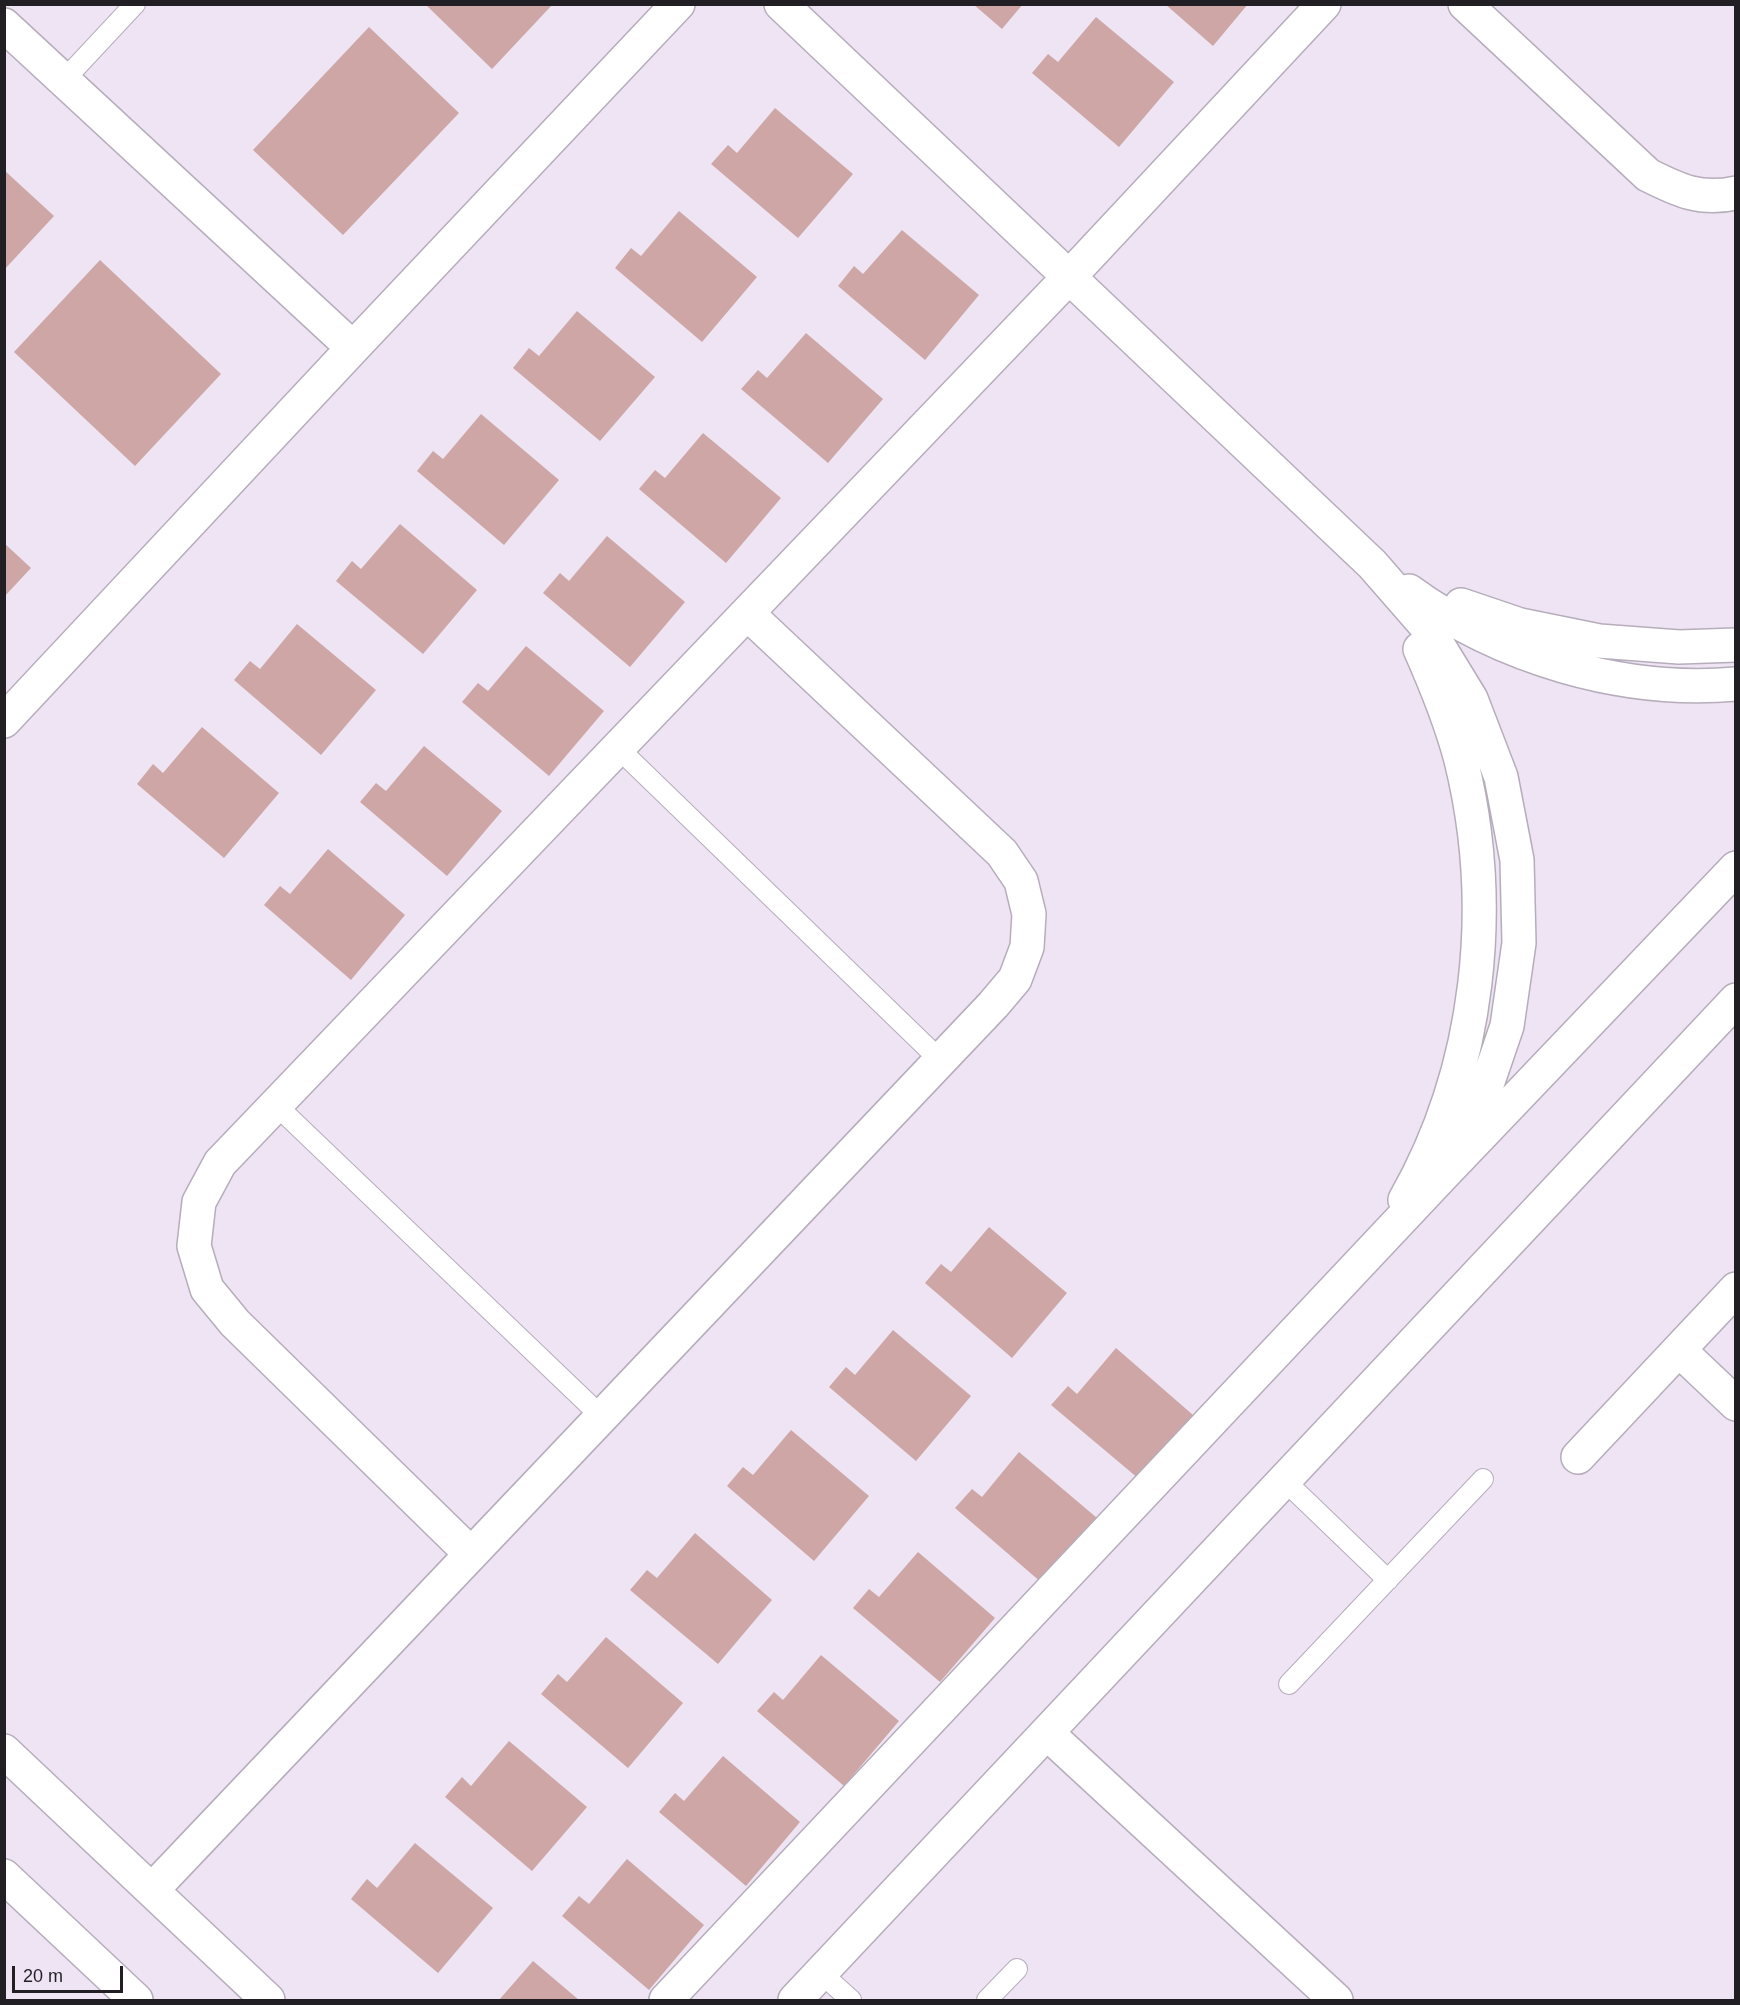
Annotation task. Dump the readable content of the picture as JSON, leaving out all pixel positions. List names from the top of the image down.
{
  "scale_bar": "20 m"
}
